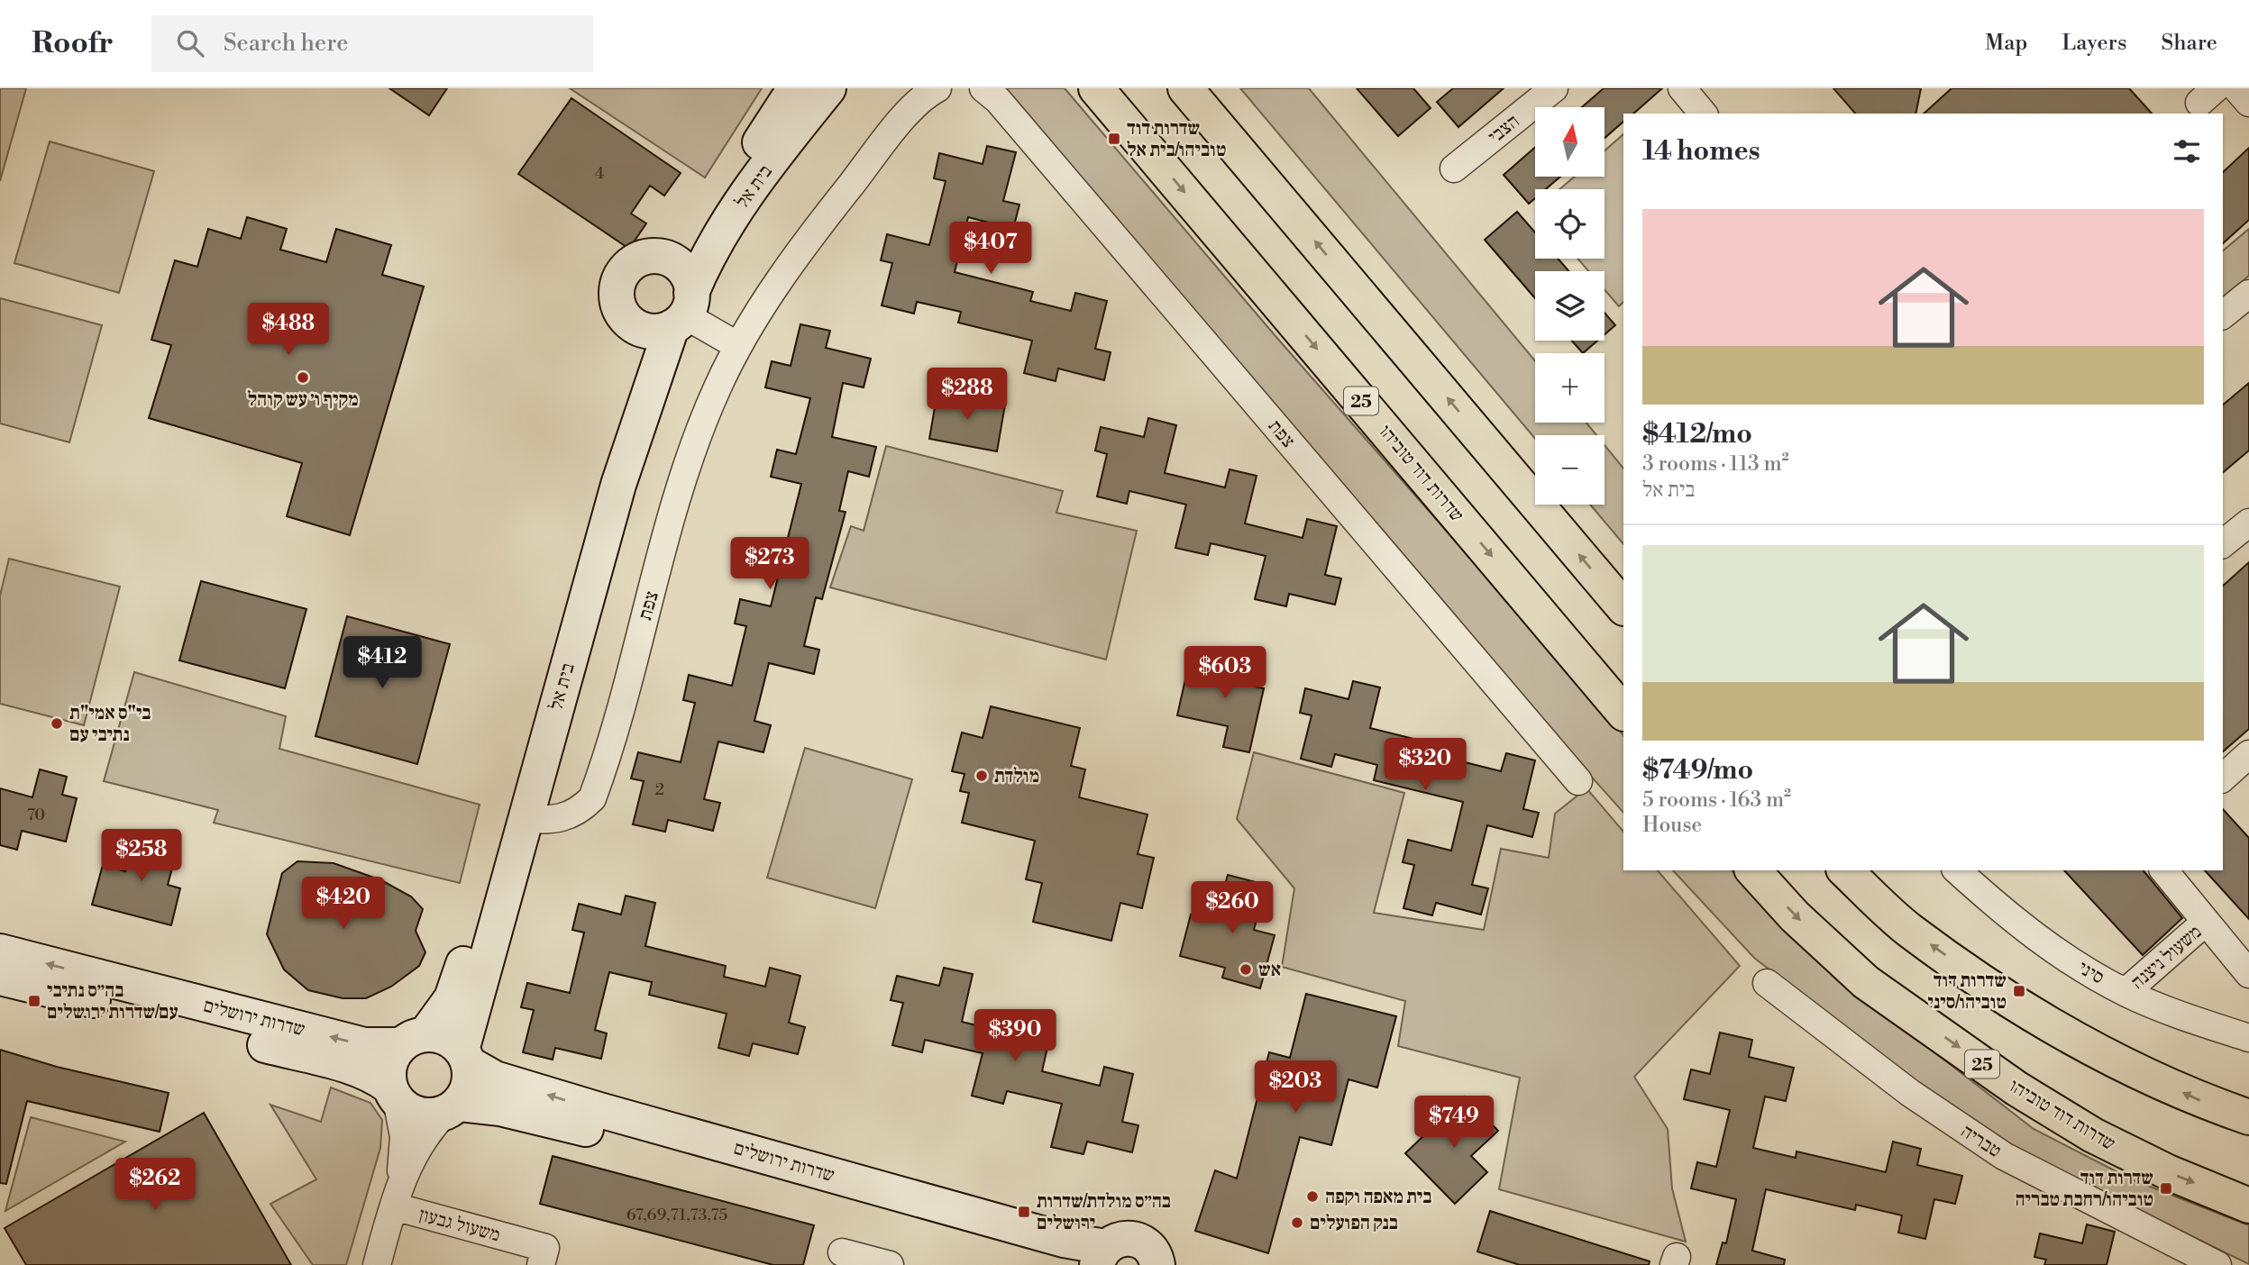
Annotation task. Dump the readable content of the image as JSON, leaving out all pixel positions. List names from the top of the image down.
{
  "streets": {
    "highway": ["25", "שדרות דוד טוביהו"],
    "street": [
      "הצבי",
      "בית אל",
      "צפת",
      "משעול ניצנה",
      "סיני",
      "שדרות ירושלים",
      "טבריה",
      "משעול גבעון"
    ]
  },
  "crossings": [
    ["בית אל", "צפת"],
    ["בית אל", "שדרות ירושלים"],
    ["משעול ניצנה", "סיני"]
  ],
  "places": {
    "transit": [
      "שדרות דוד טוביהו/בית אל",
      "שדרות דוד טוביהו/סיני",
      "בה״ס נתיבי עם/שדרות ירושלים",
      "שדרות דוד טוביהו/רחבת טבריה",
      "בה״ס מולדת/שדרות ירושלים"
    ],
    "other": [
      "מקיף ו׳ עש קוהל",
      "בי\"ס אמי\"ת נתיבי עם",
      "מולדת",
      "אש",
      "בית מאפה וקפה",
      "בנק הפועלים"
    ]
  },
  "house_numbers": [
    "4",
    "2",
    "70",
    "67,69,71,73,75"
  ],
  "north": "top",
  "page": {
    "header": "Roofr",
    "search": "Search here",
    "nav": ["Map", "Layers", "Share"],
    "map_buttons": ["+", "−"],
    "heading": "14 homes",
    "list": [
      {
        "name": "$412/mo",
        "note": "3 rooms · 113 m² · בית אל"
      },
      {
        "name": "$749/mo",
        "note": "5 rooms · 163 m² · House"
      }
    ],
    "price": [
      "$407",
      "$488",
      "$288",
      "$273",
      "$412",
      "$603",
      "$320",
      "$258",
      "$420",
      "$260",
      "$390",
      "$203",
      "$749",
      "$262"
    ]
  }
}
